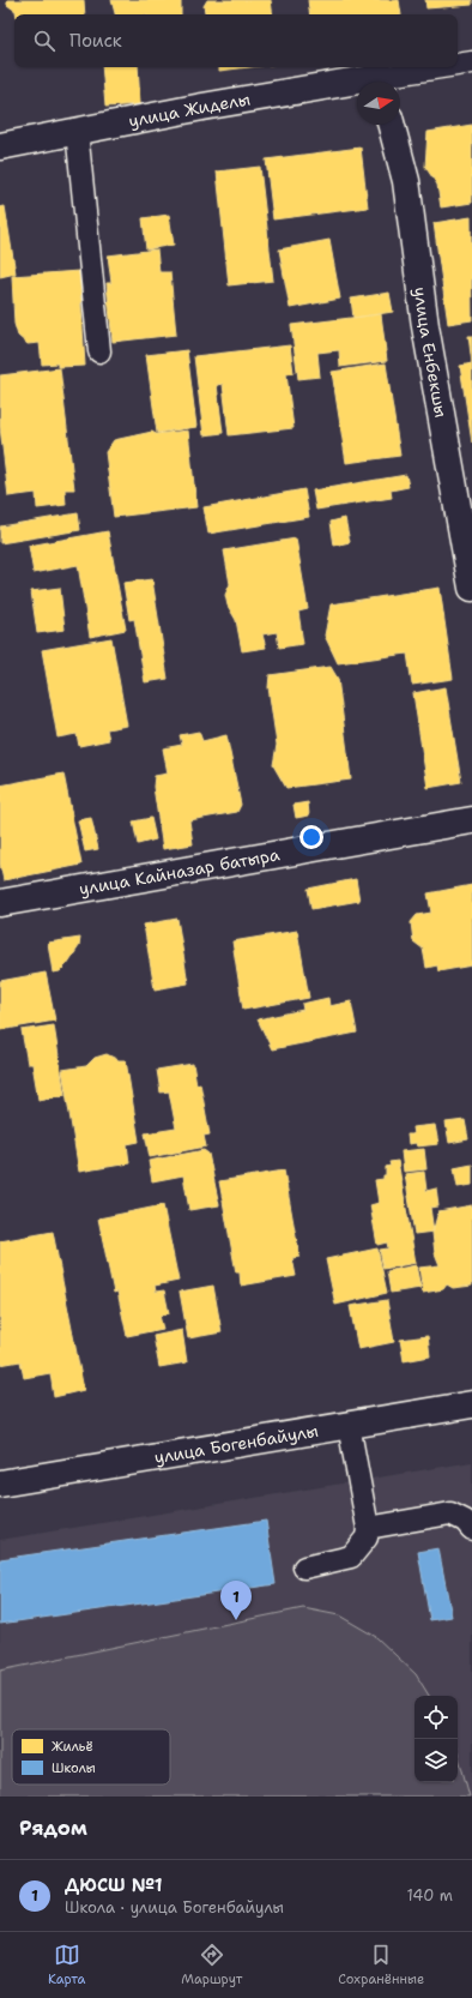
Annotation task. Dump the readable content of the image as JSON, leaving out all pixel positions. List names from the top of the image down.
{
  "streets": {
    "street": [
      "улица Жиделы",
      "улица Енбекшы",
      "улица Кайназар батыра",
      "улица Богенбайулы"
    ]
  },
  "legend": ["Жильё", "Школы"],
  "north": "right",
  "page": {
    "search": "Поиск",
    "pins": "1",
    "heading": "Рядом",
    "list": [
      {
        "mark": "1",
        "name": "ДЮСШ №1",
        "note": "Школа · улица Богенбайулы",
        "value": "140 m"
      }
    ],
    "nav": ["Карта", "Маршрут", "Сохранённые"]
  }
}
